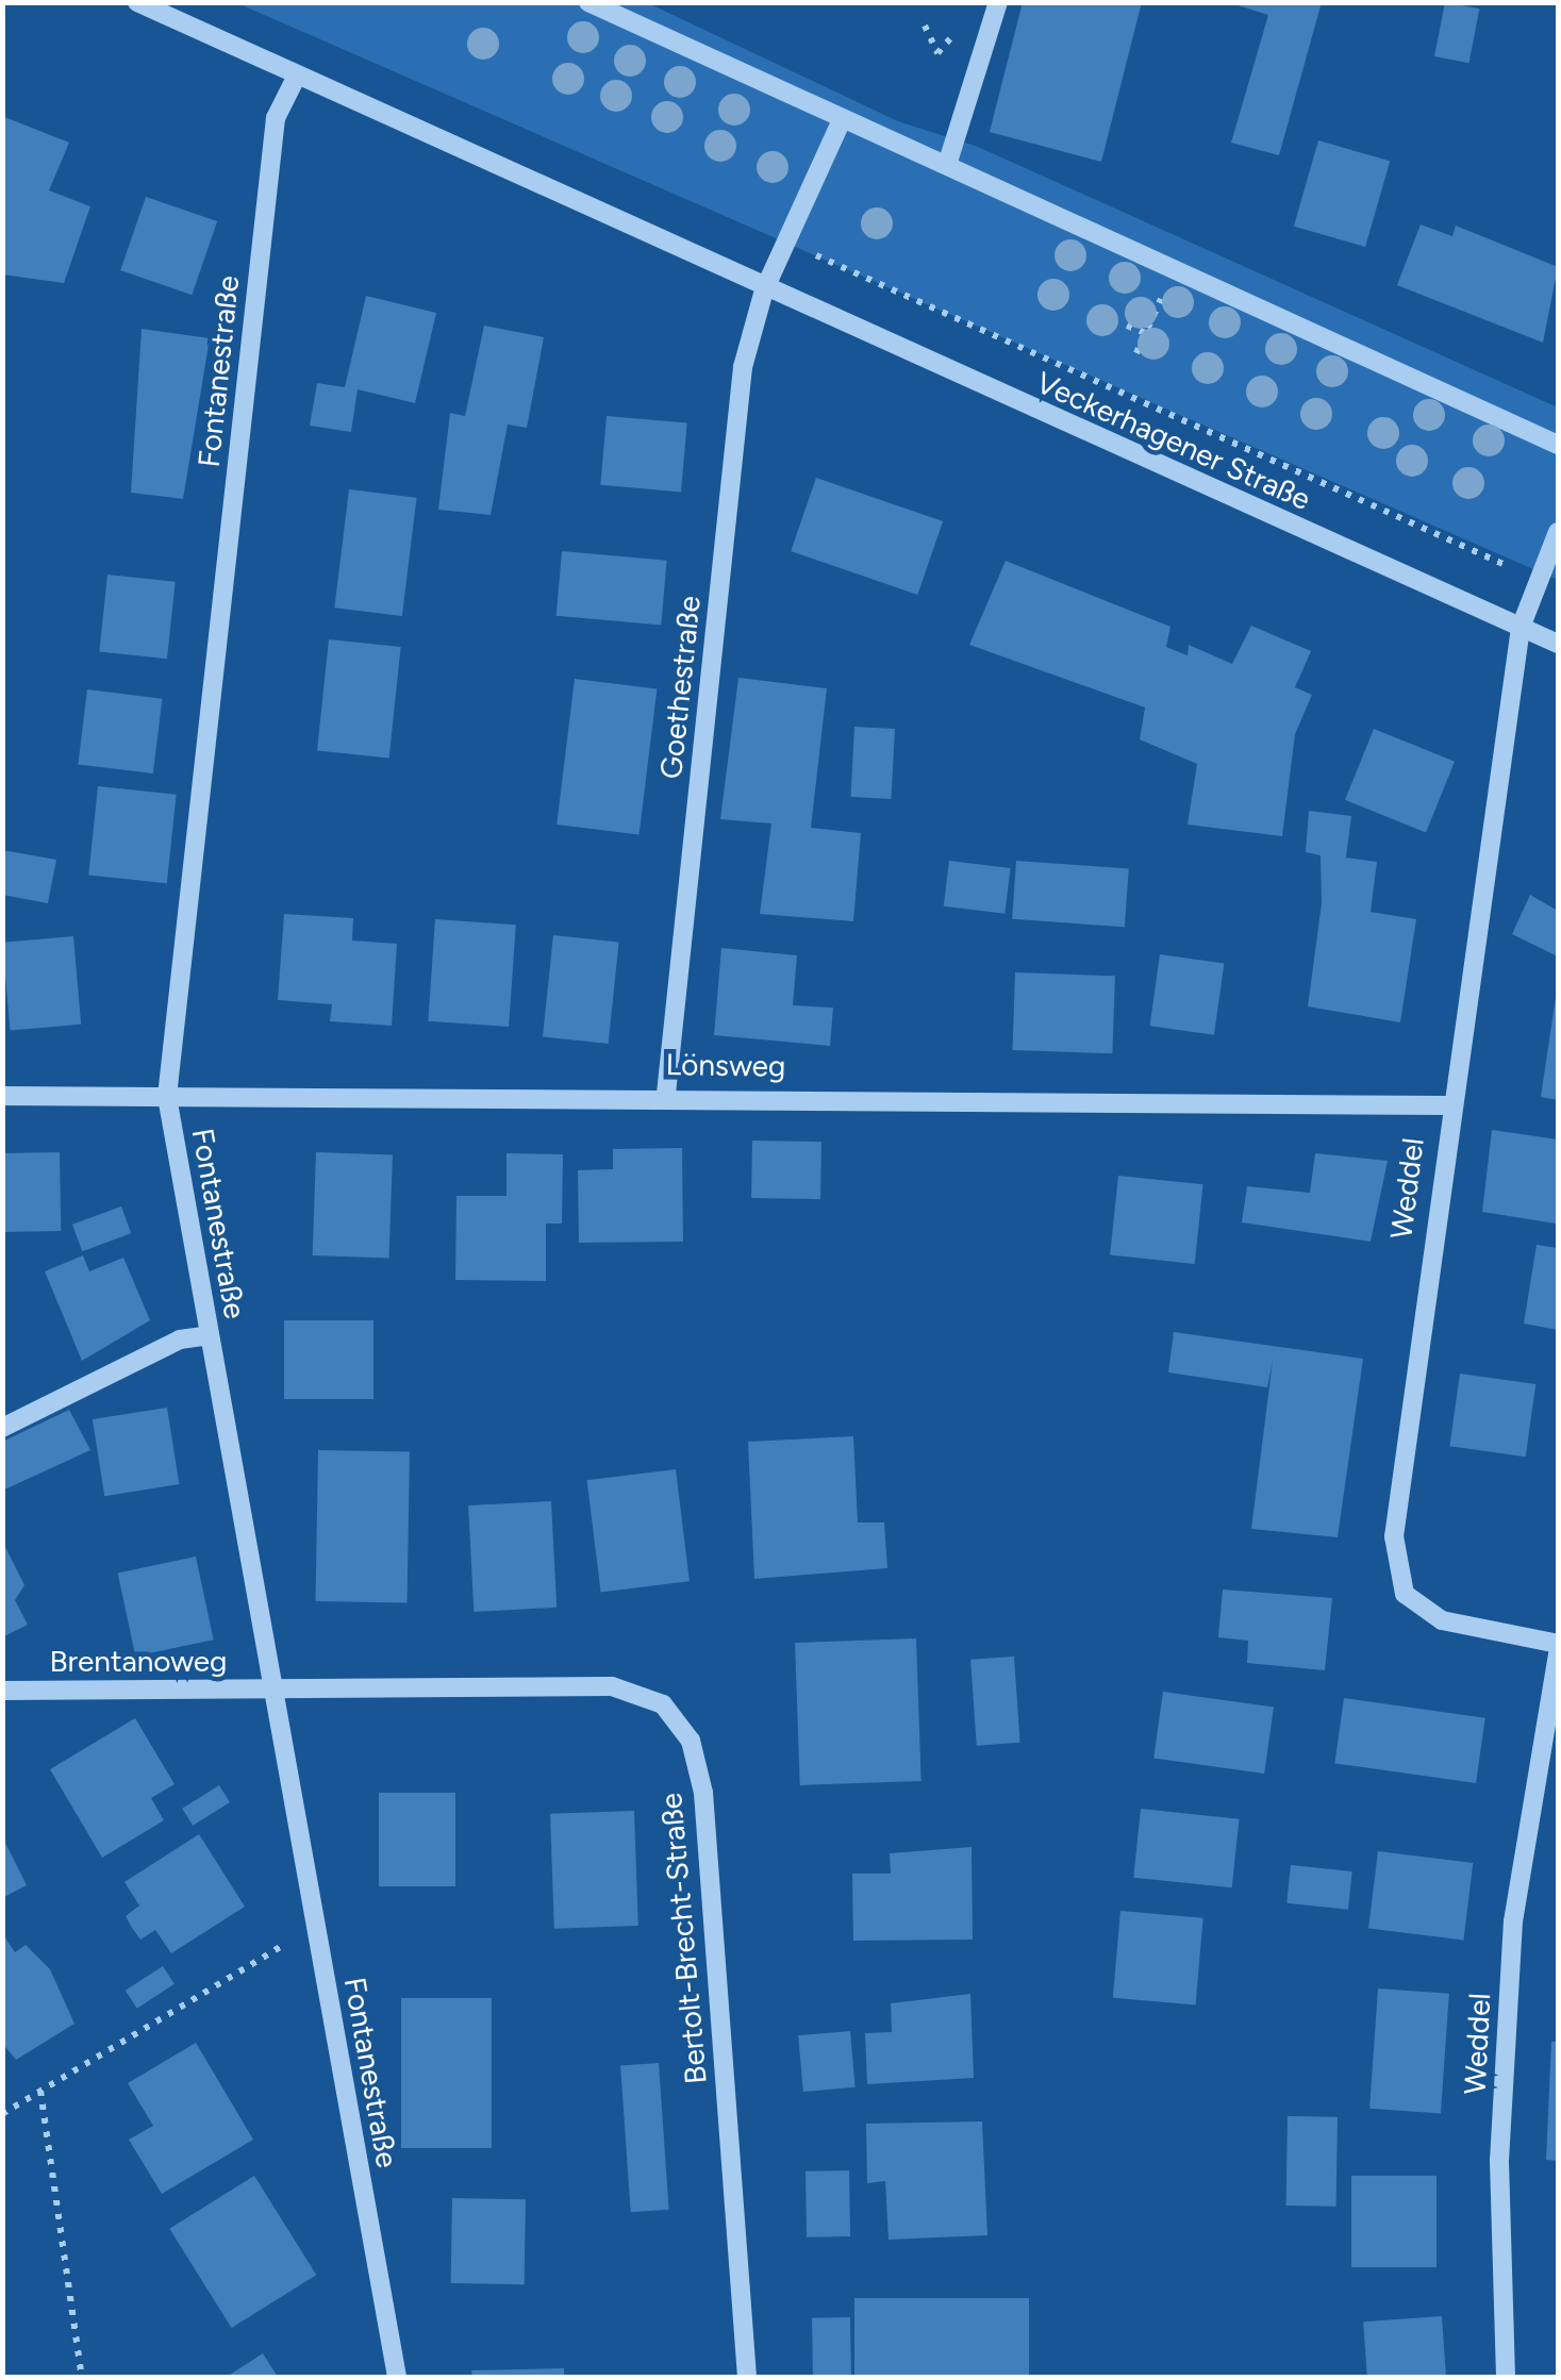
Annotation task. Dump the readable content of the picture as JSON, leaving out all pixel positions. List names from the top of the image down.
{
  "streets": {
    "street": [
      "Fontanestraße",
      "Veckerhagener Straße",
      "Goethestraße",
      "Lönsweg",
      "Weddel",
      "Brentanoweg",
      "Bertolt-Brecht-Straße"
    ]
  },
  "crossings": [
    ["Fontanestraße", "Veckerhagener Straße"],
    ["Fontanestraße", "Lönsweg"],
    ["Fontanestraße", "Brentanoweg"],
    ["Fontanestraße", "Bertolt-Brecht-Straße"],
    ["Veckerhagener Straße", "Goethestraße"],
    ["Veckerhagener Straße", "Weddel"],
    ["Goethestraße", "Lönsweg"],
    ["Lönsweg", "Weddel"],
    ["Brentanoweg", "Bertolt-Brecht-Straße"]
  ]
}
